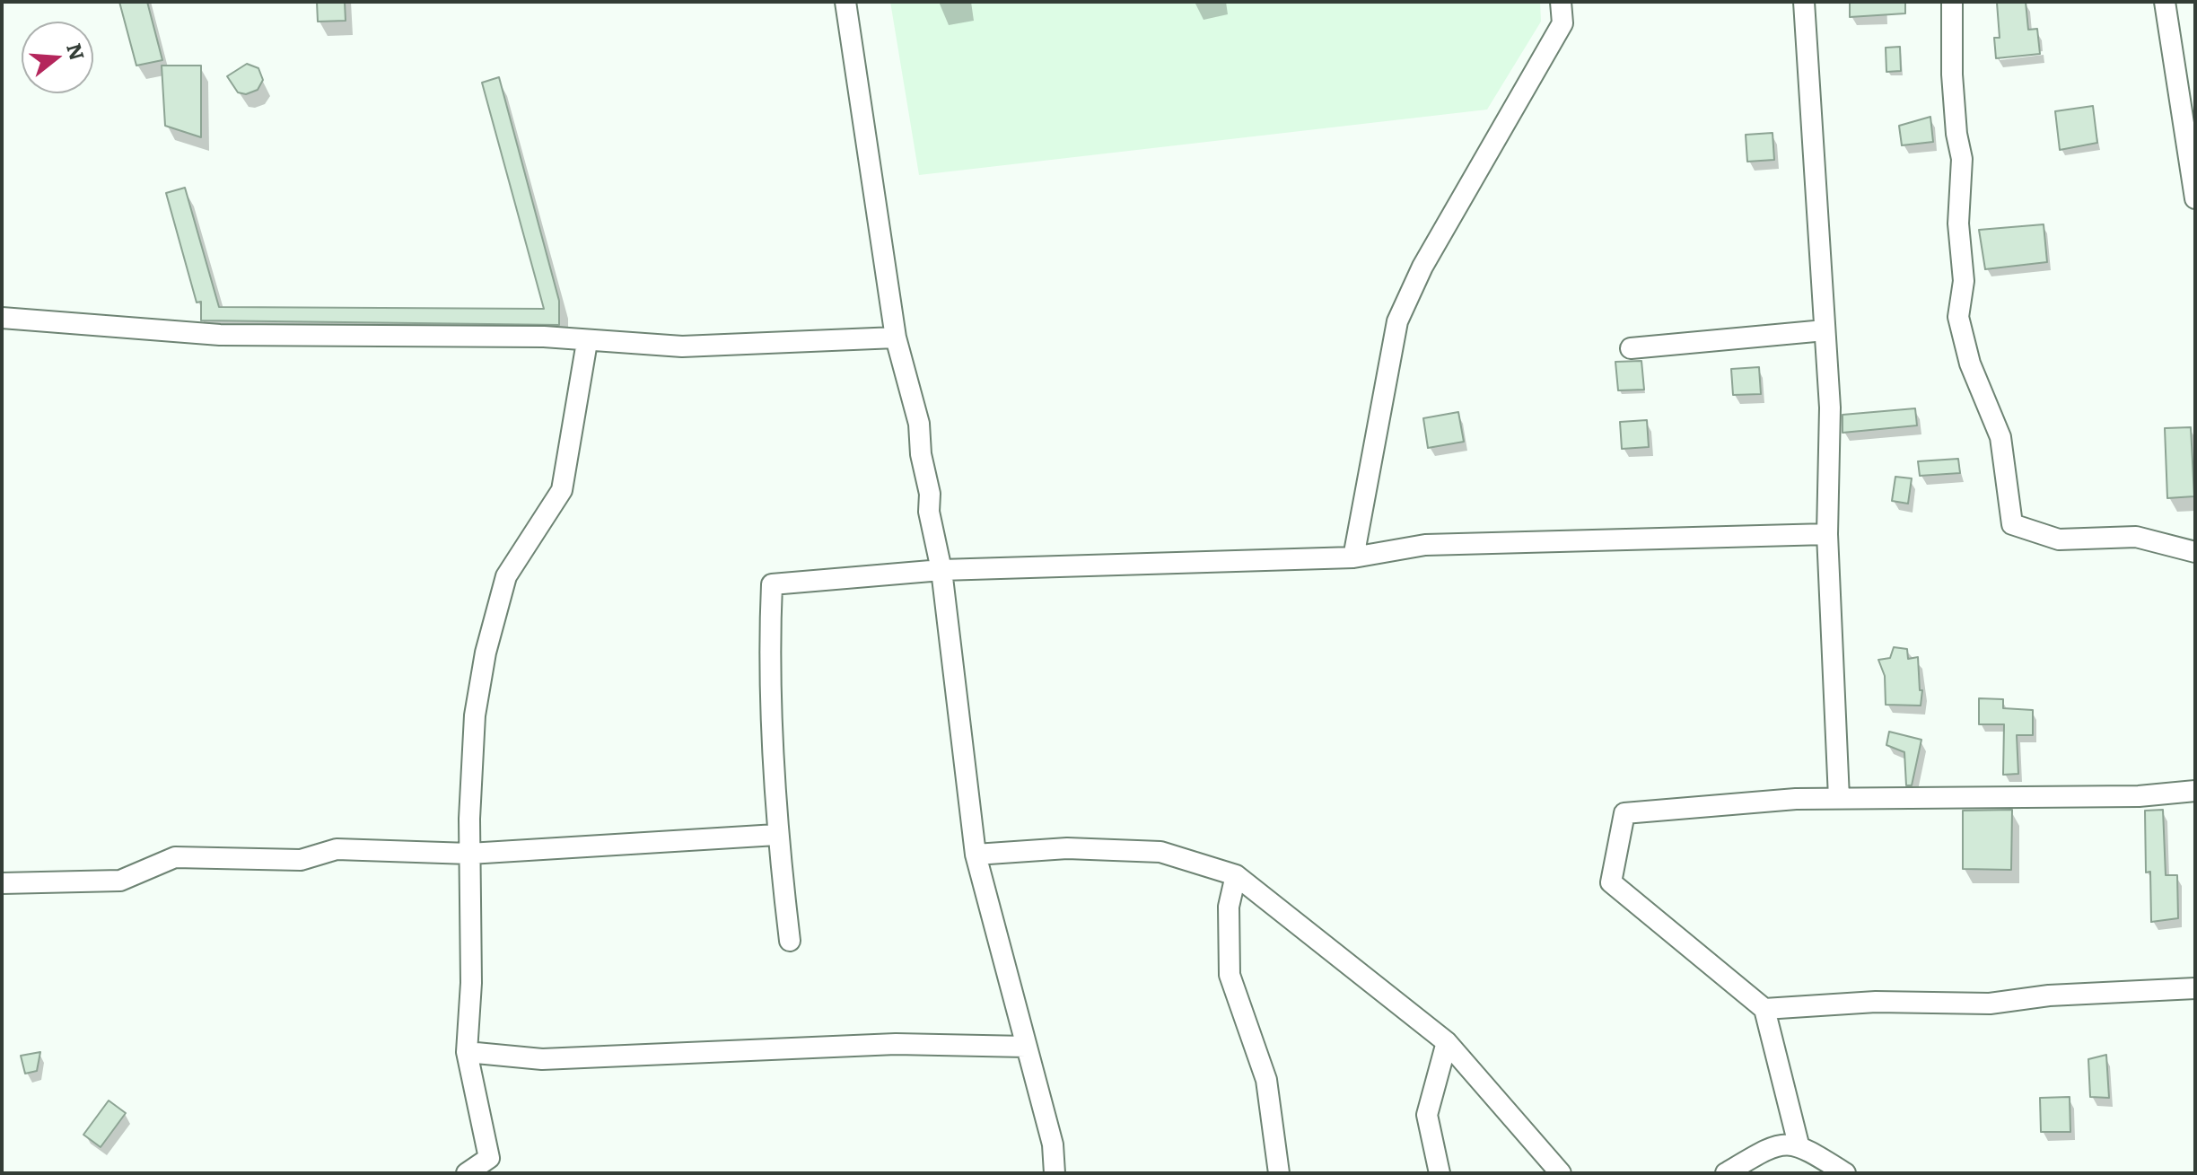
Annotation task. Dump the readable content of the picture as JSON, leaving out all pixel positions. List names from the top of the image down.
{
  "north": "right"
}
